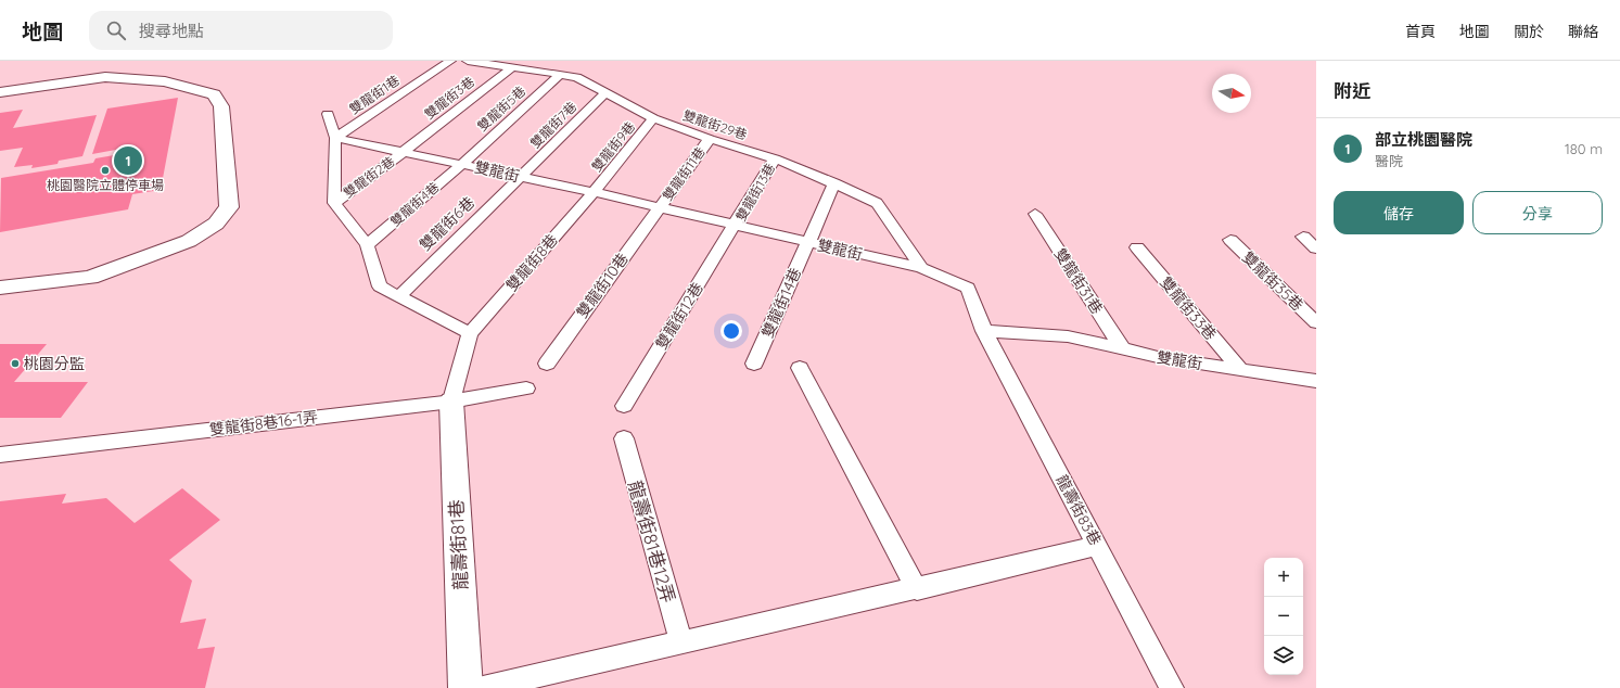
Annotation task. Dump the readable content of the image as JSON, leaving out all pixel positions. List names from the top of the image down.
{
  "streets": {
    "street": ["龍壽街81巷"],
    "lane": [
      "雙龍街1巷",
      "雙龍街3巷",
      "雙龍街5巷",
      "雙龍街7巷",
      "雙龍街29巷",
      "雙龍街9巷",
      "雙龍街",
      "雙龍街11巷",
      "雙龍街2巷",
      "雙龍街13巷",
      "雙龍街4巷",
      "雙龍街6巷",
      "雙龍街8巷",
      "雙龍街31巷",
      "雙龍街35巷",
      "雙龍街10巷",
      "雙龍街14巷",
      "雙龍街33巷",
      "雙龍街12巷",
      "雙龍街8巷16-1弄",
      "龍壽街83巷",
      "龍壽街81巷12弄"
    ]
  },
  "crossings": [
    ["雙龍街1巷", "雙龍街"],
    ["雙龍街3巷", "雙龍街29巷"],
    ["雙龍街3巷", "雙龍街"],
    ["雙龍街3巷", "雙龍街2巷"],
    ["雙龍街5巷", "雙龍街29巷"],
    ["雙龍街5巷", "雙龍街"],
    ["雙龍街5巷", "雙龍街4巷"],
    ["雙龍街7巷", "雙龍街29巷"],
    ["雙龍街7巷", "雙龍街"],
    ["雙龍街7巷", "雙龍街6巷"],
    ["雙龍街29巷", "雙龍街9巷"],
    ["雙龍街29巷", "雙龍街"],
    ["雙龍街29巷", "雙龍街11巷"],
    ["雙龍街29巷", "雙龍街13巷"],
    ["雙龍街29巷", "雙龍街14巷"],
    ["雙龍街9巷", "雙龍街"],
    ["雙龍街9巷", "雙龍街8巷"],
    ["雙龍街", "雙龍街11巷"],
    ["雙龍街", "雙龍街2巷"],
    ["雙龍街", "雙龍街13巷"],
    ["雙龍街", "雙龍街4巷"],
    ["雙龍街", "雙龍街6巷"],
    ["雙龍街", "雙龍街8巷"],
    ["雙龍街", "雙龍街31巷"],
    ["雙龍街", "雙龍街10巷"],
    ["雙龍街", "雙龍街14巷"],
    ["雙龍街", "雙龍街33巷"],
    ["雙龍街", "雙龍街12巷"],
    ["雙龍街", "龍壽街83巷"],
    ["雙龍街11巷", "雙龍街10巷"],
    ["雙龍街13巷", "雙龍街12巷"],
    ["雙龍街8巷16-1弄", "龍壽街81巷"]
  ],
  "places": ["桃園醫院立體停車場", "桃園分監"],
  "north": "right",
  "page": {
    "header": "地圖",
    "search": "搜尋地點",
    "nav": [
      "首頁",
      "地圖",
      "關於",
      "聯絡"
    ],
    "heading": "附近",
    "list": [
      {
        "mark": "1",
        "name": "部立桃園醫院",
        "note": "醫院",
        "value": "180 m"
      }
    ],
    "pins": "1",
    "buttons": ["儲存", "分享"],
    "map_buttons": ["+", "−"]
  }
}
